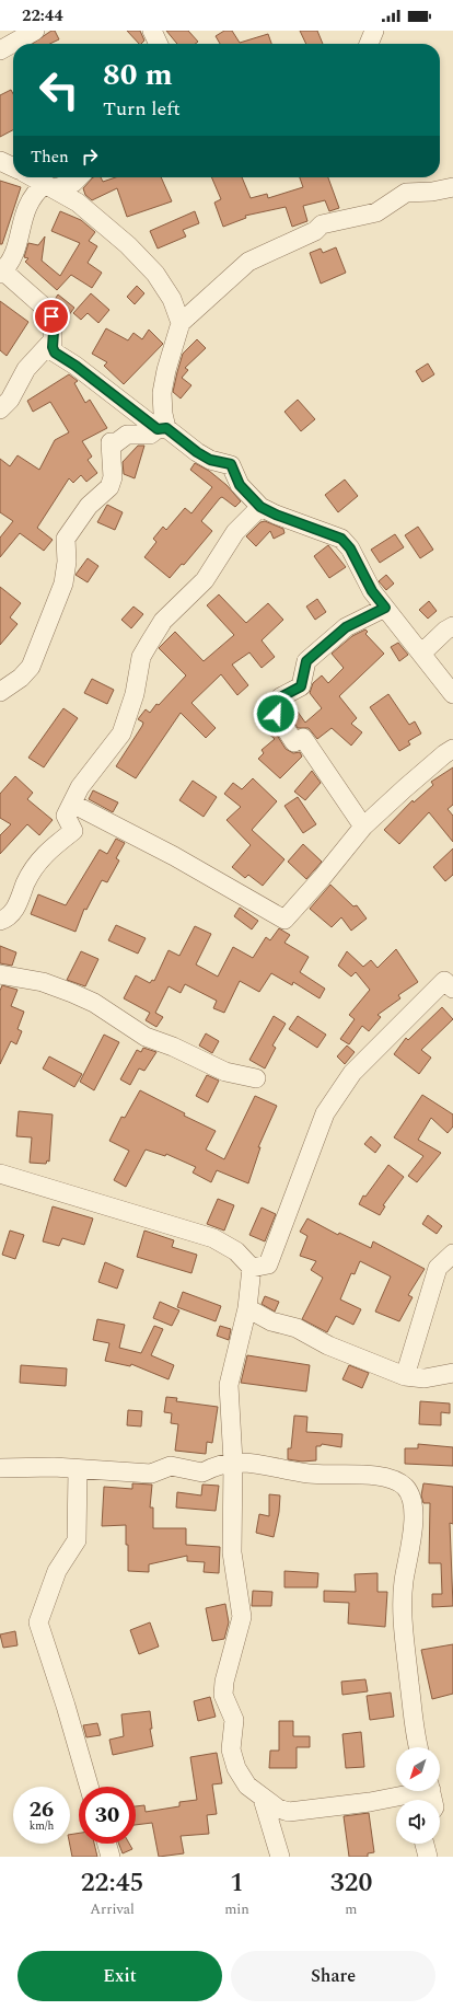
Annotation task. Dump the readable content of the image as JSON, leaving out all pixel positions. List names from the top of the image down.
{
  "north": "bottom left",
  "page": {
    "status": "22:44",
    "turn": ["80 m", "Turn left"],
    "then": "Then",
    "speed": "26 km/h",
    "limit": "30",
    "eta": [
      "22:45",
      "Arrival",
      "1",
      "min",
      "320",
      "m"
    ],
    "buttons": ["Exit", "Share"]
  }
}
